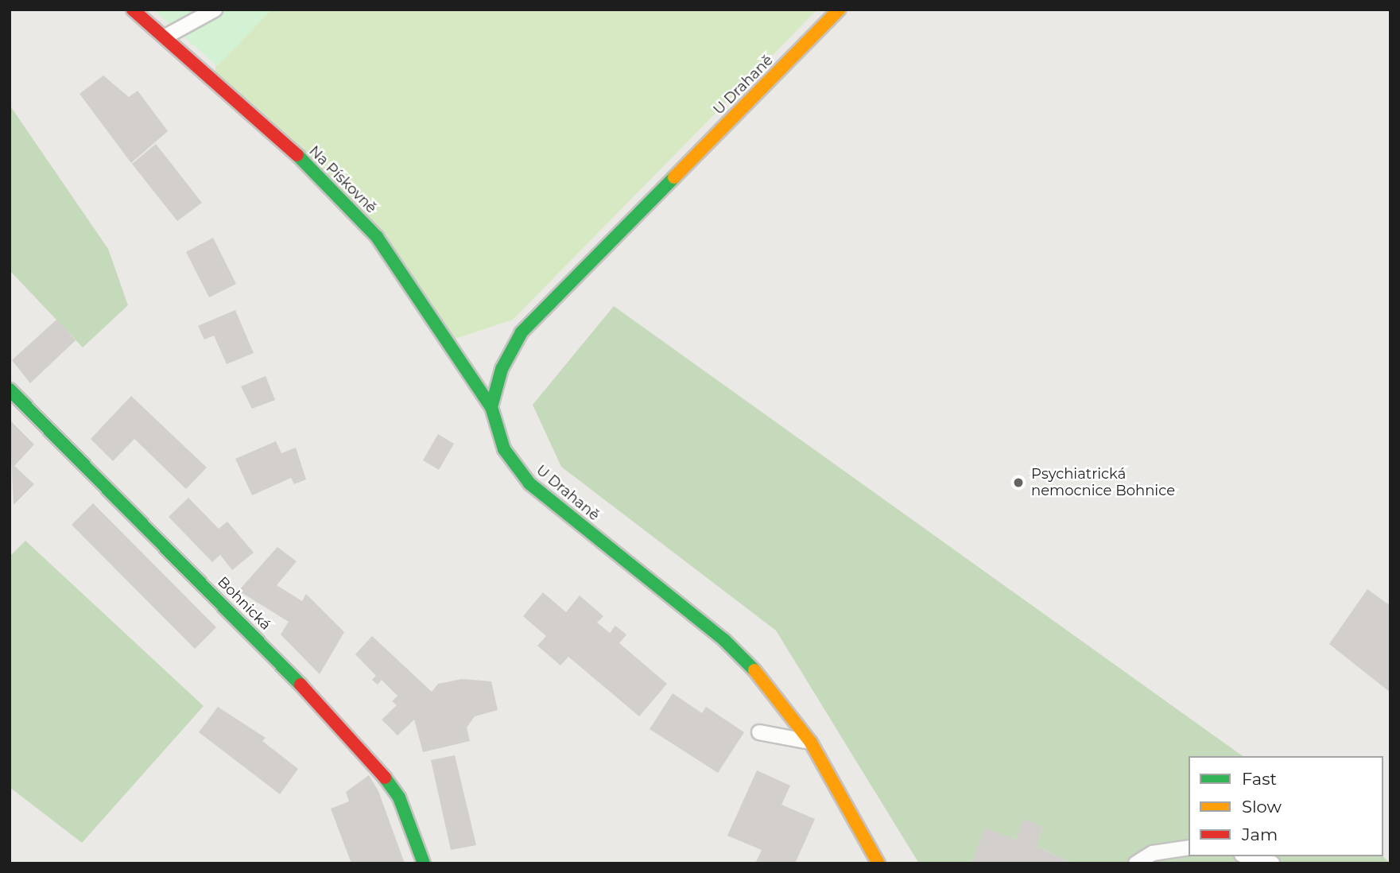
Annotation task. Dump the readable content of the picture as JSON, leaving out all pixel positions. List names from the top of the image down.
{
  "streets": {
    "street": ["U Drahaně", "Na Pískovně", "Bohnická"]
  },
  "crossings": [
    ["U Drahaně", "Na Pískovně"]
  ],
  "places": ["Psychiatrická nemocnice Bohnice"],
  "legend": ["Fast", "Slow", "Jam"]
}
